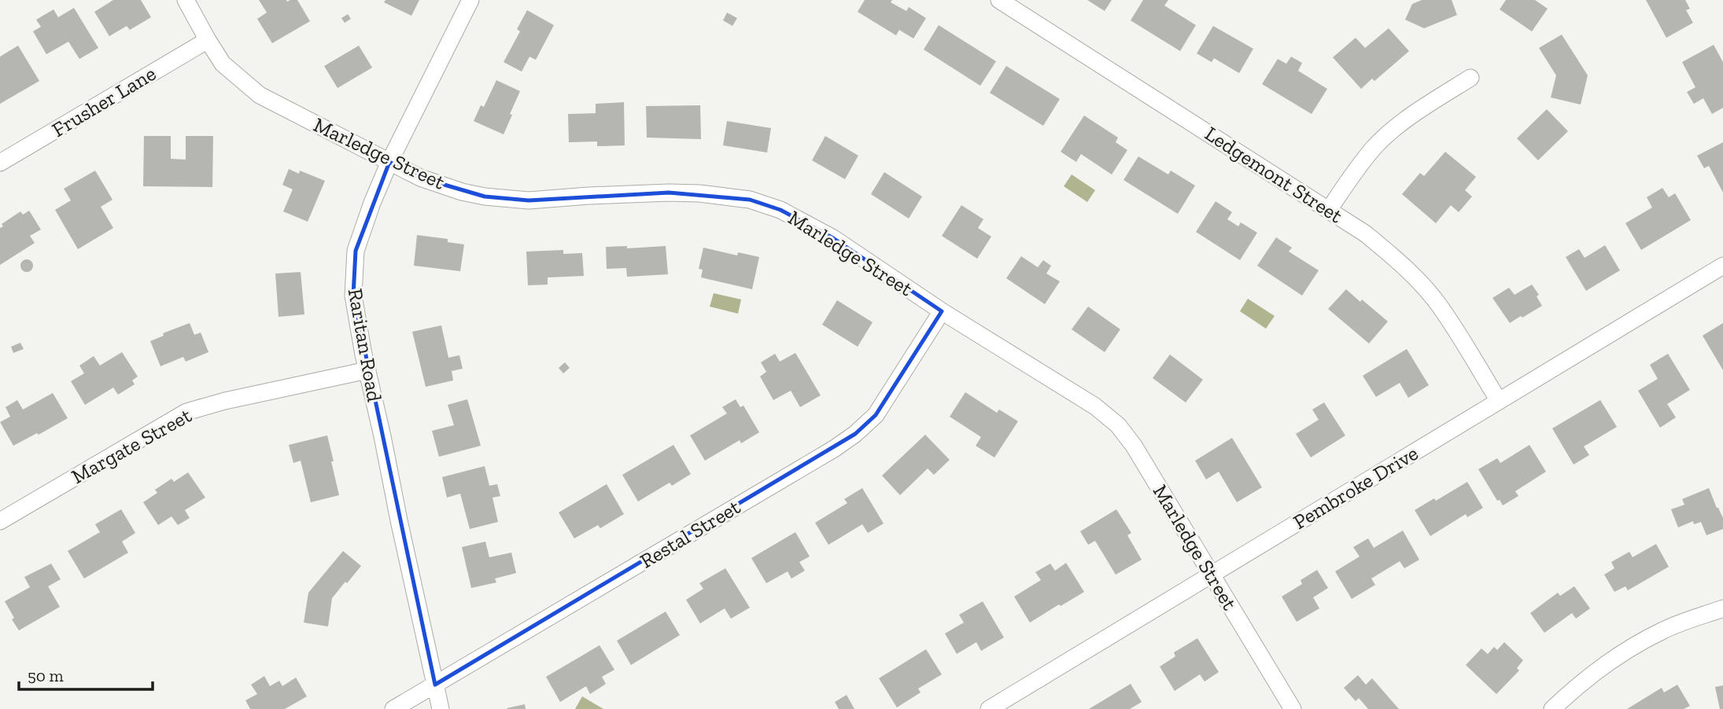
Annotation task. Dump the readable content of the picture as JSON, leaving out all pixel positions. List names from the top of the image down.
{
  "streets": {
    "street": [
      "Frusher Lane",
      "Marledge Street",
      "Ledgemont Street",
      "Raritan Road",
      "Margate Street",
      "Pembroke Drive",
      "Restal Street"
    ]
  },
  "crossings": [
    ["Frusher Lane", "Marledge Street"],
    ["Marledge Street", "Raritan Road"],
    ["Marledge Street", "Pembroke Drive"],
    ["Marledge Street", "Restal Street"],
    ["Ledgemont Street", "Pembroke Drive"],
    ["Raritan Road", "Margate Street"],
    ["Raritan Road", "Restal Street"]
  ],
  "scale_bar": "50 m"
}
